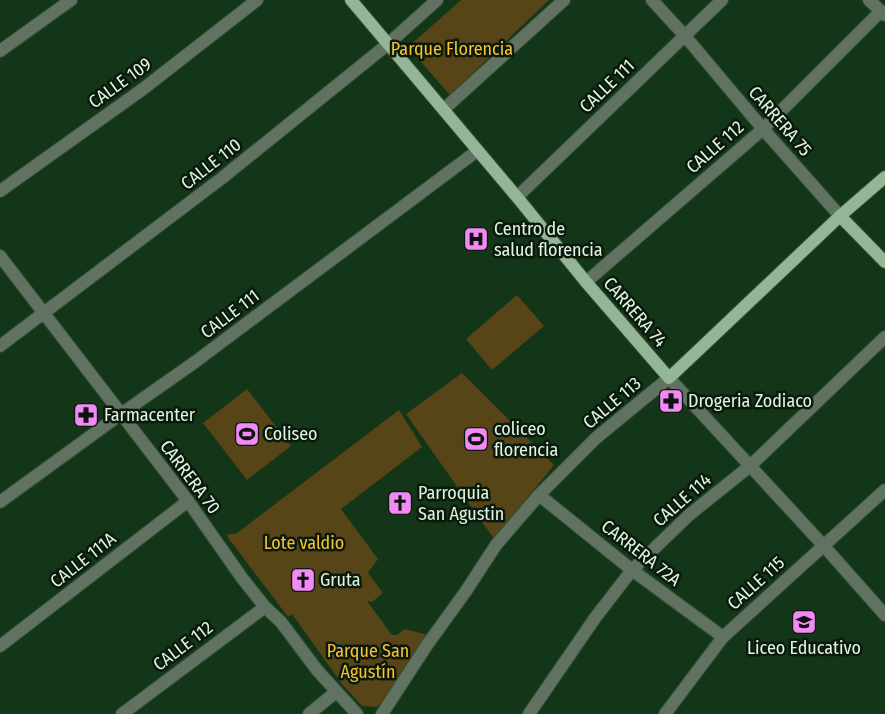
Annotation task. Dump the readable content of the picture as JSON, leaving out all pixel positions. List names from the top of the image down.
{
  "streets": {
    "main road": ["CARRERA 75", "CARRERA 74", "CALLE 113"],
    "street": [
      "CALLE 109",
      "CALLE 111",
      "CALLE 112",
      "CALLE 110",
      "CARRERA 70",
      "CALLE 114",
      "CARRERA 72A",
      "CALLE 111A",
      "CALLE 115"
    ]
  },
  "crossings": [
    ["CALLE 111", "CARRERA 75"],
    ["CALLE 111", "CARRERA 74"],
    ["CALLE 111", "CARRERA 70"],
    ["CARRERA 75", "CALLE 112"],
    ["CARRERA 75", "CALLE 113"],
    ["CALLE 112", "CARRERA 74"],
    ["CALLE 112", "CARRERA 70"],
    ["CALLE 110", "CARRERA 74"],
    ["CALLE 110", "CARRERA 70"],
    ["CARRERA 74", "CALLE 113"],
    ["CARRERA 74", "CALLE 114"],
    ["CARRERA 74", "CALLE 115"],
    ["CALLE 113", "CARRERA 72A"],
    ["CARRERA 70", "CALLE 111A"],
    ["CALLE 114", "CARRERA 72A"],
    ["CARRERA 72A", "CALLE 115"]
  ],
  "parks": ["Parque Florencia", "Lote valdio", "Parque San Agustín"],
  "places": {
    "hospital": ["Centro de salud florencia"],
    "pharmacy": ["Drogeria Zodiaco", "Farmacenter"],
    "sports": ["Coliseo", "coliceo florencia"],
    "church": ["Parroquia San Agustin", "Gruta"],
    "school or university": ["Liceo Educativo"]
  }
}
